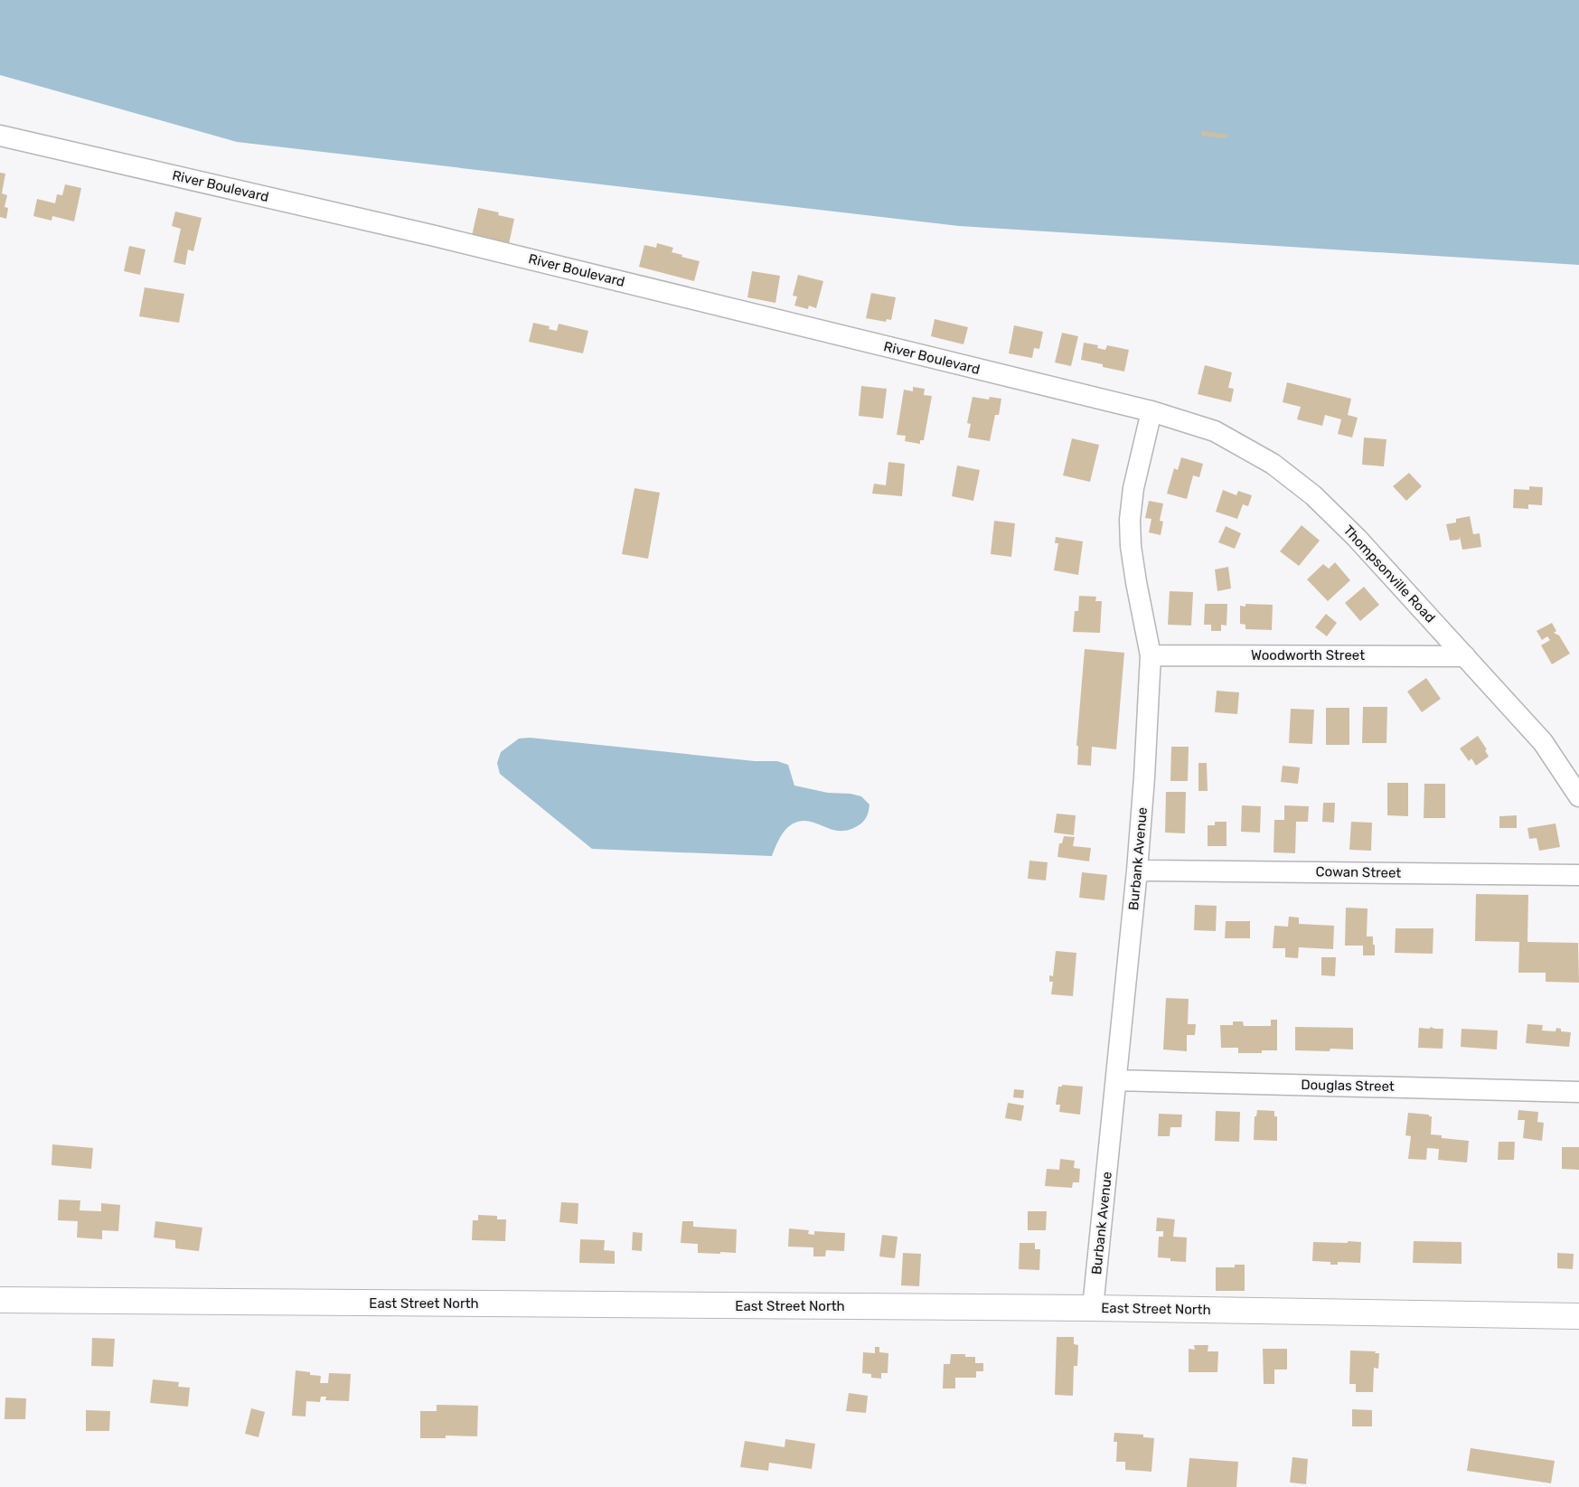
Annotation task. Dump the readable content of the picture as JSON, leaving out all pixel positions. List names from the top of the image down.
{
  "streets": {
    "main road": ["East Street North"],
    "street": [
      "River Boulevard",
      "Thompsonville Road",
      "Woodworth Street",
      "Burbank Avenue",
      "Cowan Street",
      "Douglas Street"
    ]
  },
  "crossings": [
    ["River Boulevard", "Thompsonville Road"],
    ["River Boulevard", "Burbank Avenue"],
    ["Thompsonville Road", "Woodworth Street"],
    ["Thompsonville Road", "Burbank Avenue"],
    ["Woodworth Street", "Burbank Avenue"],
    ["Burbank Avenue", "Cowan Street"],
    ["Burbank Avenue", "Douglas Street"],
    ["Burbank Avenue", "East Street North"]
  ]
}
